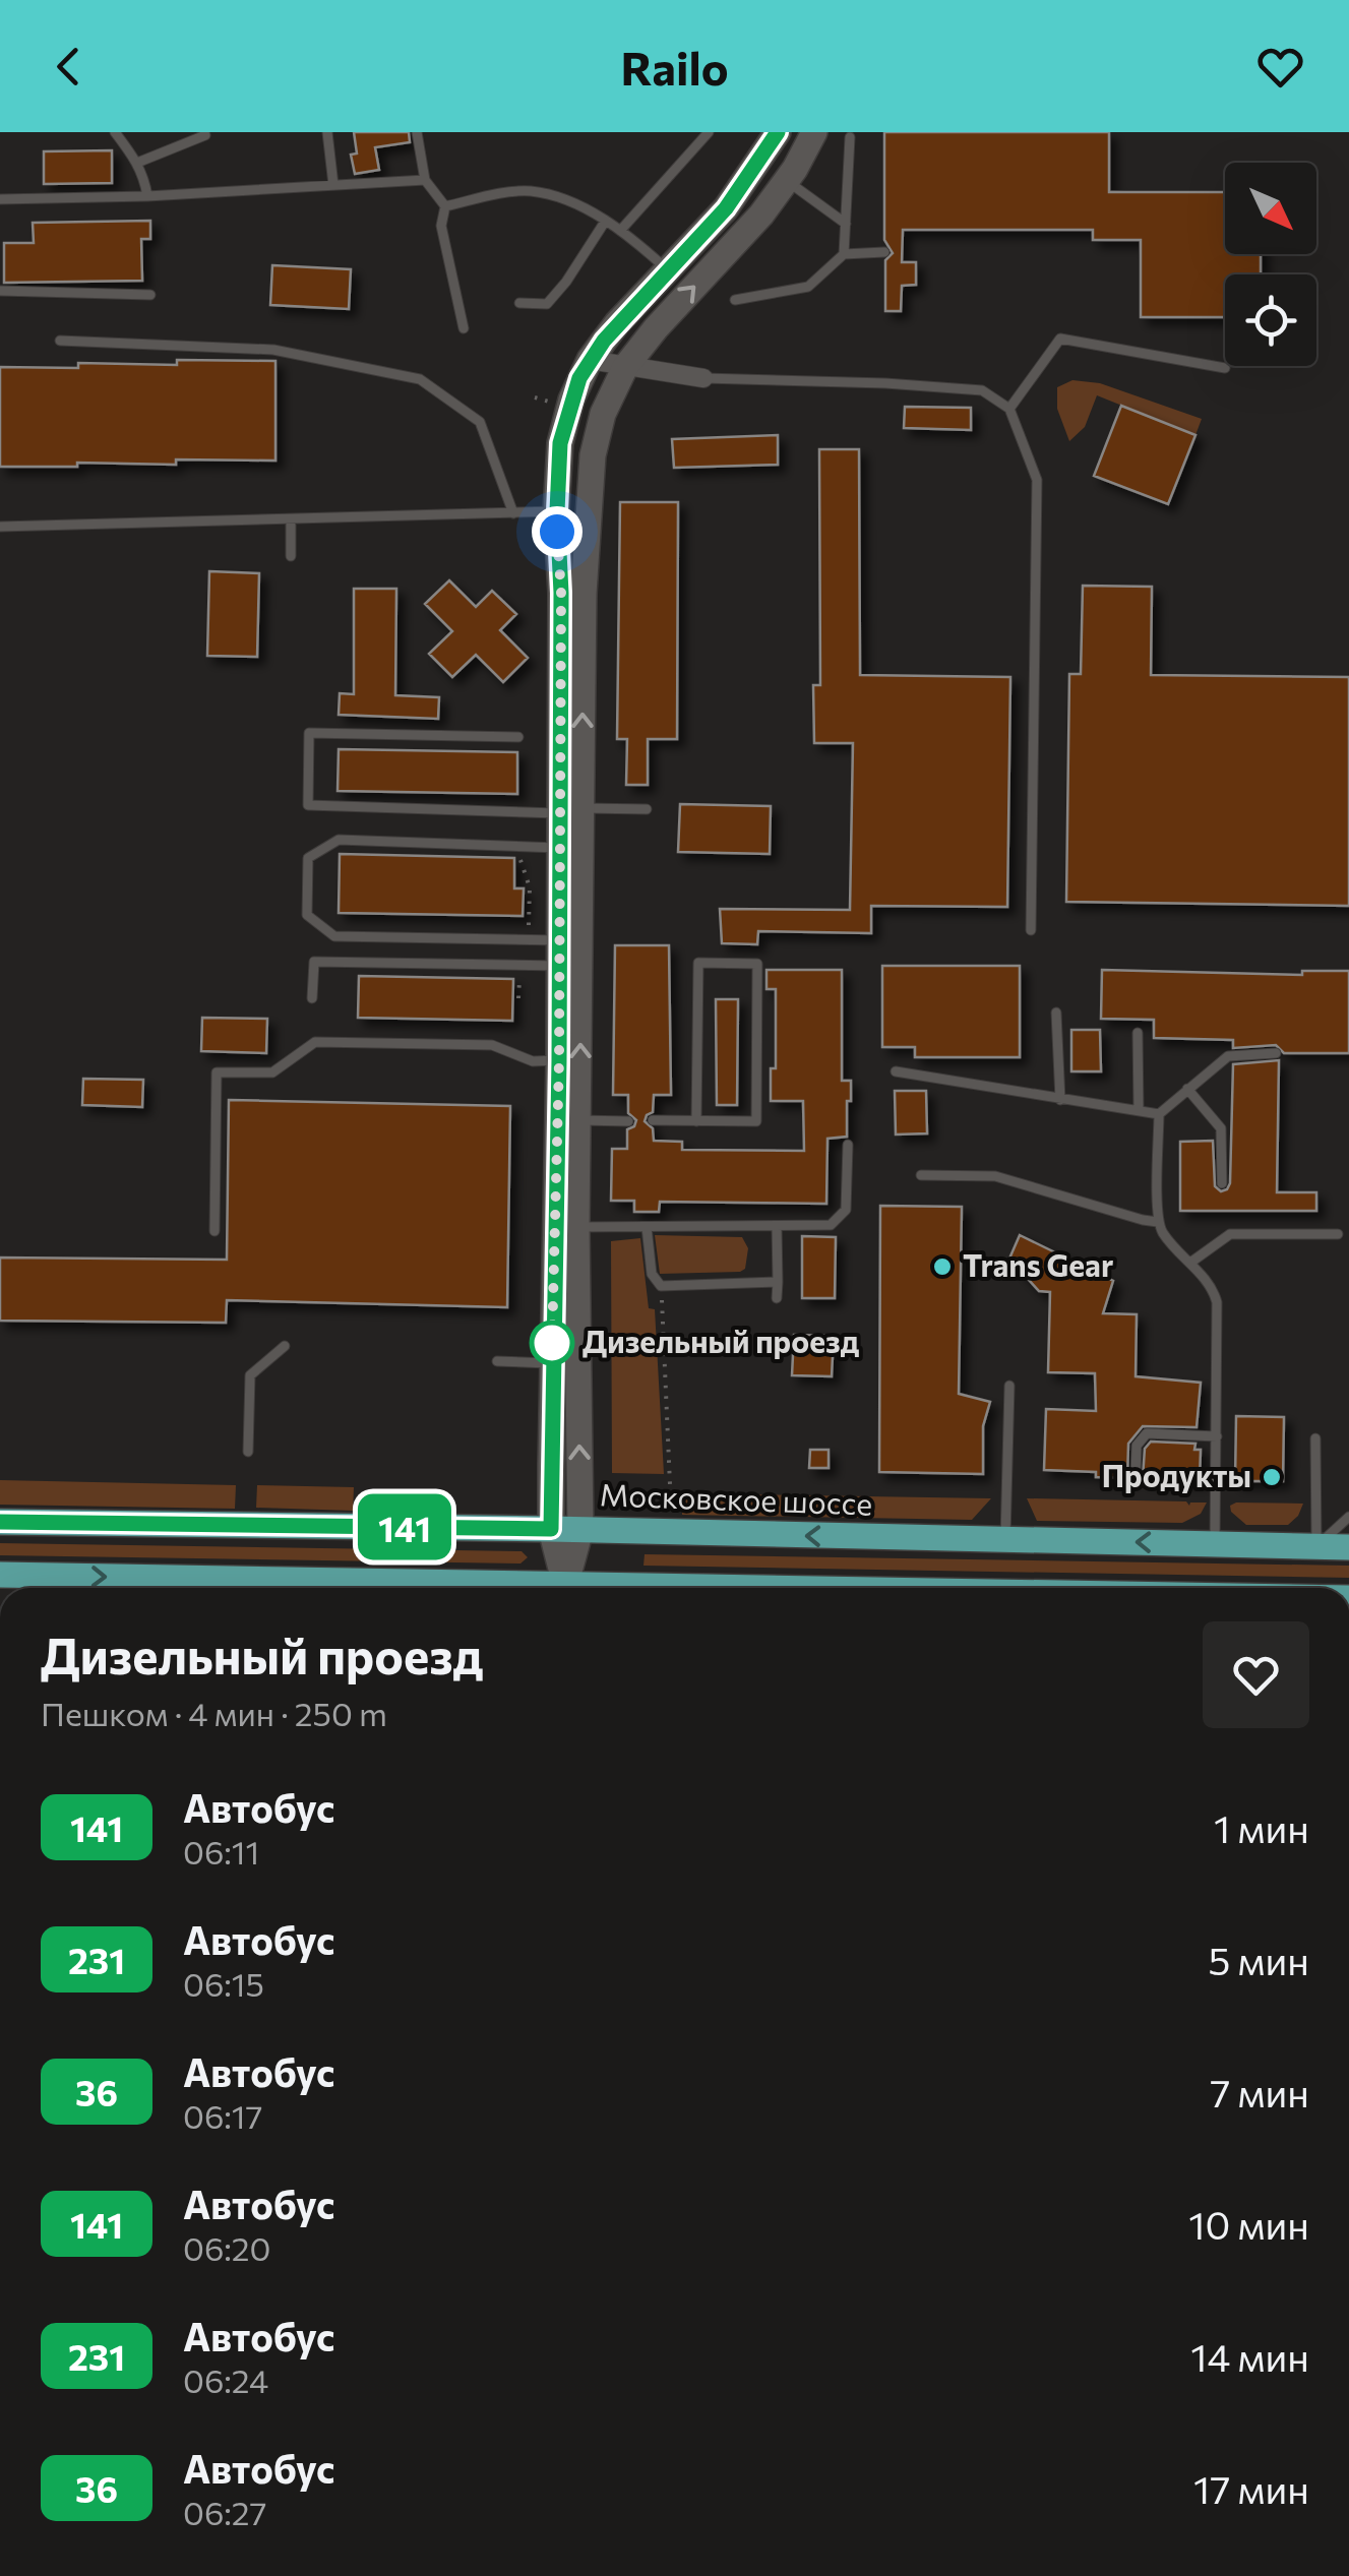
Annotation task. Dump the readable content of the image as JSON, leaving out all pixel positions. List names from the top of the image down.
{
  "streets": {
    "main road": ["Московское шоссе"]
  },
  "one_way": ["Московское шоссе"],
  "places": ["Trans Gear", "Дизельный проезд", "Продукты"],
  "lines": ["bus line 141"],
  "north": "bottom right",
  "page": {
    "header": "Railo",
    "on_map": "141",
    "heading": ["Дизельный проезд", "Пешком · 4 мин · 250 m"],
    "list": [
      {
        "mark": "141",
        "name": "Автобус",
        "note": "06:11",
        "value": "1 мин"
      },
      {
        "mark": "231",
        "name": "Автобус",
        "note": "06:15",
        "value": "5 мин"
      },
      {
        "mark": "36",
        "name": "Автобус",
        "note": "06:17",
        "value": "7 мин"
      },
      {
        "mark": "141",
        "name": "Автобус",
        "note": "06:20",
        "value": "10 мин"
      },
      {
        "mark": "231",
        "name": "Автобус",
        "note": "06:24",
        "value": "14 мин"
      },
      {
        "mark": "36",
        "name": "Автобус",
        "note": "06:27",
        "value": "17 мин"
      }
    ]
  }
}
